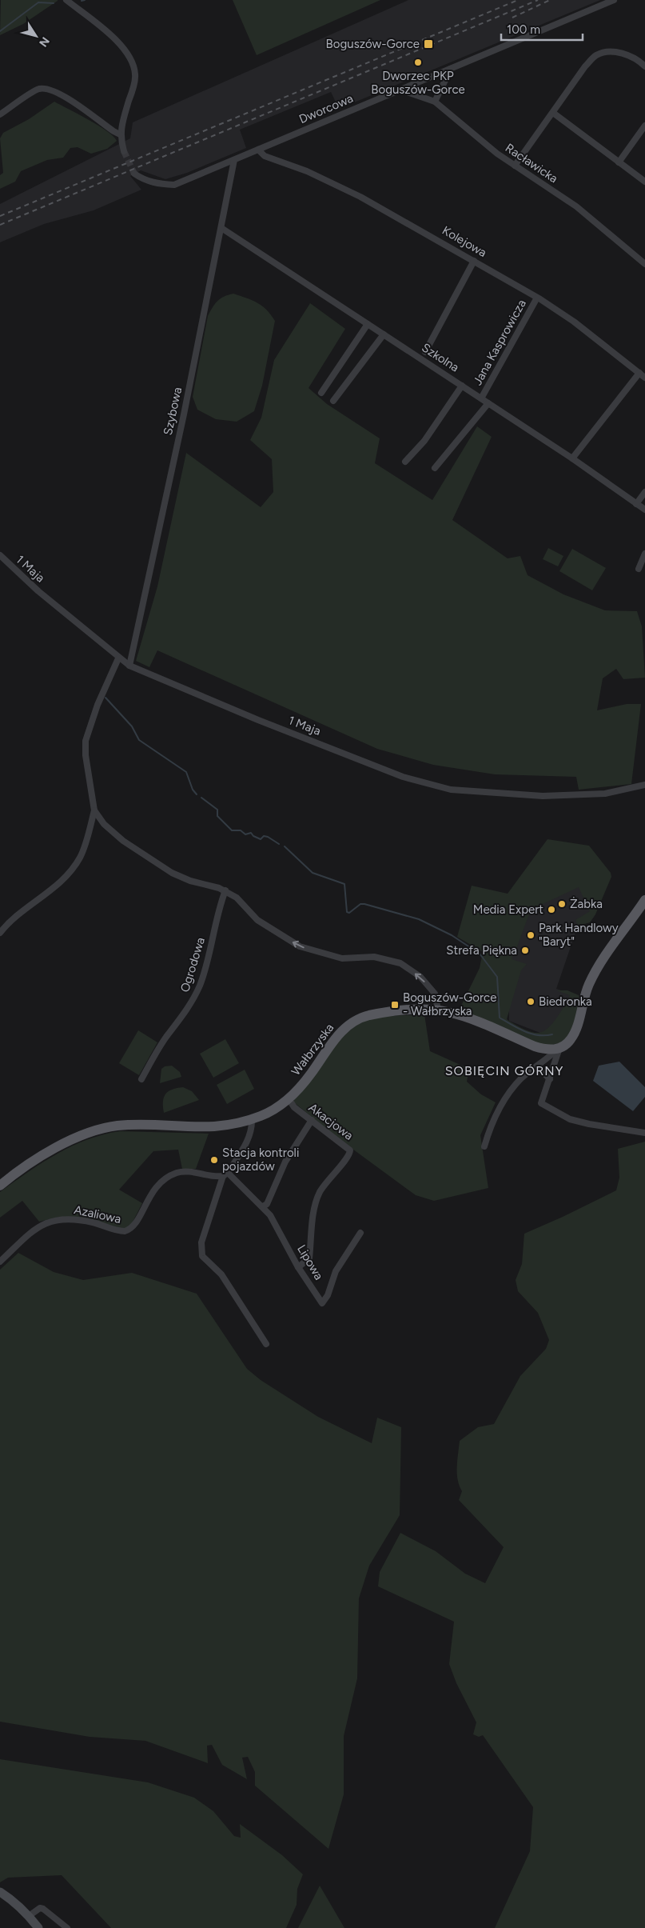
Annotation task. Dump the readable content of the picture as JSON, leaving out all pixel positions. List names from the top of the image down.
{
  "streets": {
    "main road": ["Wałbrzyska"],
    "street": [
      "Dworcowa",
      "Racławicka",
      "Kolejowa",
      "Jana Kasprowicza",
      "Szkolna",
      "Szybowa",
      "1 Maja",
      "Ogrodowa",
      "Akacjowa",
      "Azaliowa",
      "Lipowa"
    ]
  },
  "crossings": [
    ["Dworcowa", "Racławicka"],
    ["Dworcowa", "Kolejowa"],
    ["Dworcowa", "Szybowa"],
    ["Kolejowa", "Jana Kasprowicza"],
    ["Jana Kasprowicza", "Szkolna"],
    ["Szkolna", "Szybowa"],
    ["Szybowa", "1 Maja"],
    ["Wałbrzyska", "Akacjowa"],
    ["Akacjowa", "Lipowa"],
    ["Azaliowa", "Lipowa"]
  ],
  "districts": ["SOBIĘCIN GÓRNY"],
  "places": {
    "transit": ["Boguszów-Gorce", "Boguszów-Gorce - Wałbrzyska"],
    "other": [
      "Dworzec PKP Boguszów-Gorce",
      "Żabka",
      "Media Expert",
      "Park Handlowy \"Baryt\"",
      "Strefa Piękna",
      "Biedronka",
      "Stacja kontroli pojazdów"
    ]
  },
  "scale_bar": "100 m",
  "north": "bottom right"
}
